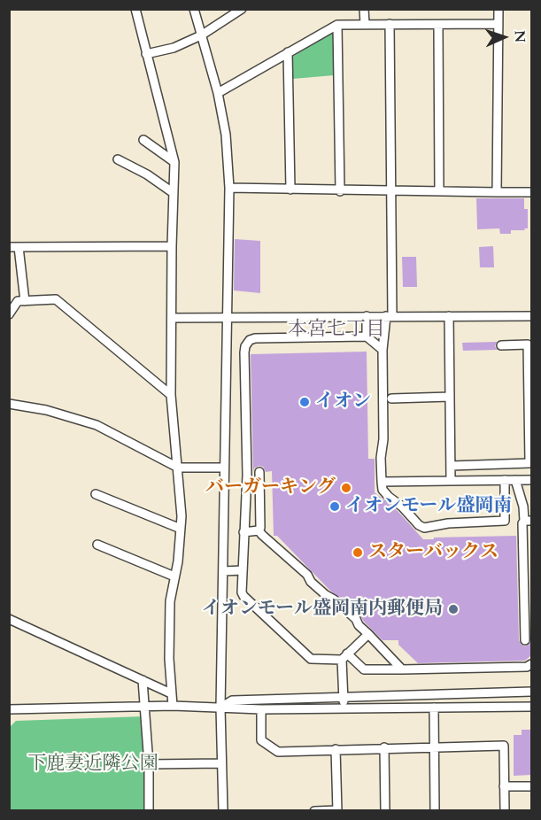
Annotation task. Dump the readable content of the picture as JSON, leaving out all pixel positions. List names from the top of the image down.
{
  "districts": ["本宮七丁目"],
  "parks": ["下鹿妻近隣公園"],
  "places": [
    "イオン",
    "バーガーキング",
    "イオンモール盛岡南",
    "スターバックス",
    "イオンモール盛岡南内郵便局"
  ],
  "north": "right"
}
